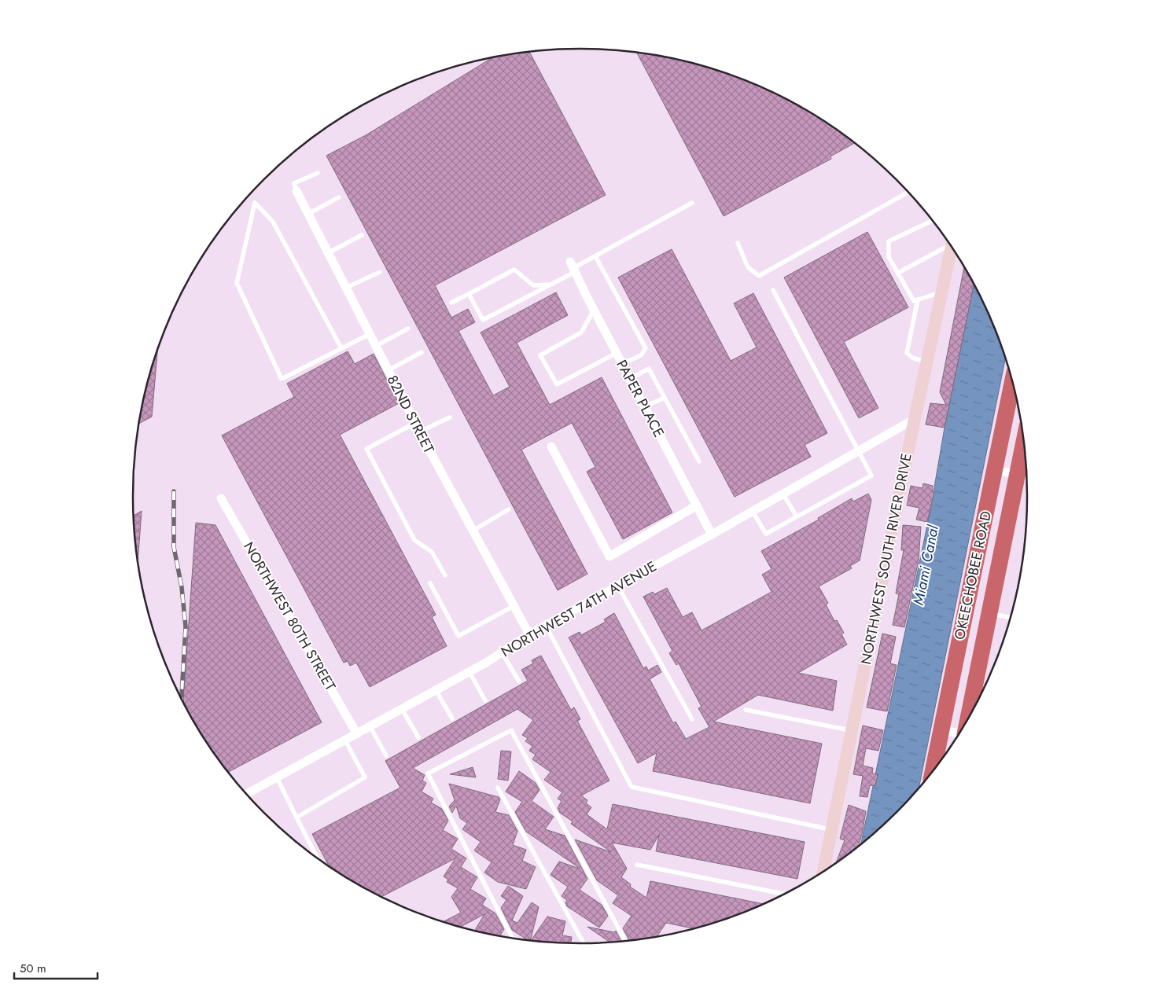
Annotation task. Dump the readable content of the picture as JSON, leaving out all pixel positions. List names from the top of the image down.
{
  "streets": {
    "highway": ["OKEECHOBEE ROAD"],
    "street": [
      "PAPER PLACE",
      "82ND STREET",
      "NORTHWEST SOUTH RIVER DRIVE",
      "NORTHWEST 74TH AVENUE",
      "NORTHWEST 80TH STREET"
    ]
  },
  "crossings": [
    ["PAPER PLACE", "NORTHWEST 74TH AVENUE"],
    ["82ND STREET", "NORTHWEST 74TH AVENUE"],
    ["NORTHWEST SOUTH RIVER DRIVE", "NORTHWEST 74TH AVENUE"],
    ["NORTHWEST 74TH AVENUE", "NORTHWEST 80TH STREET"]
  ],
  "water": ["Miami Canal"],
  "scale_bar": "50 m"
}
